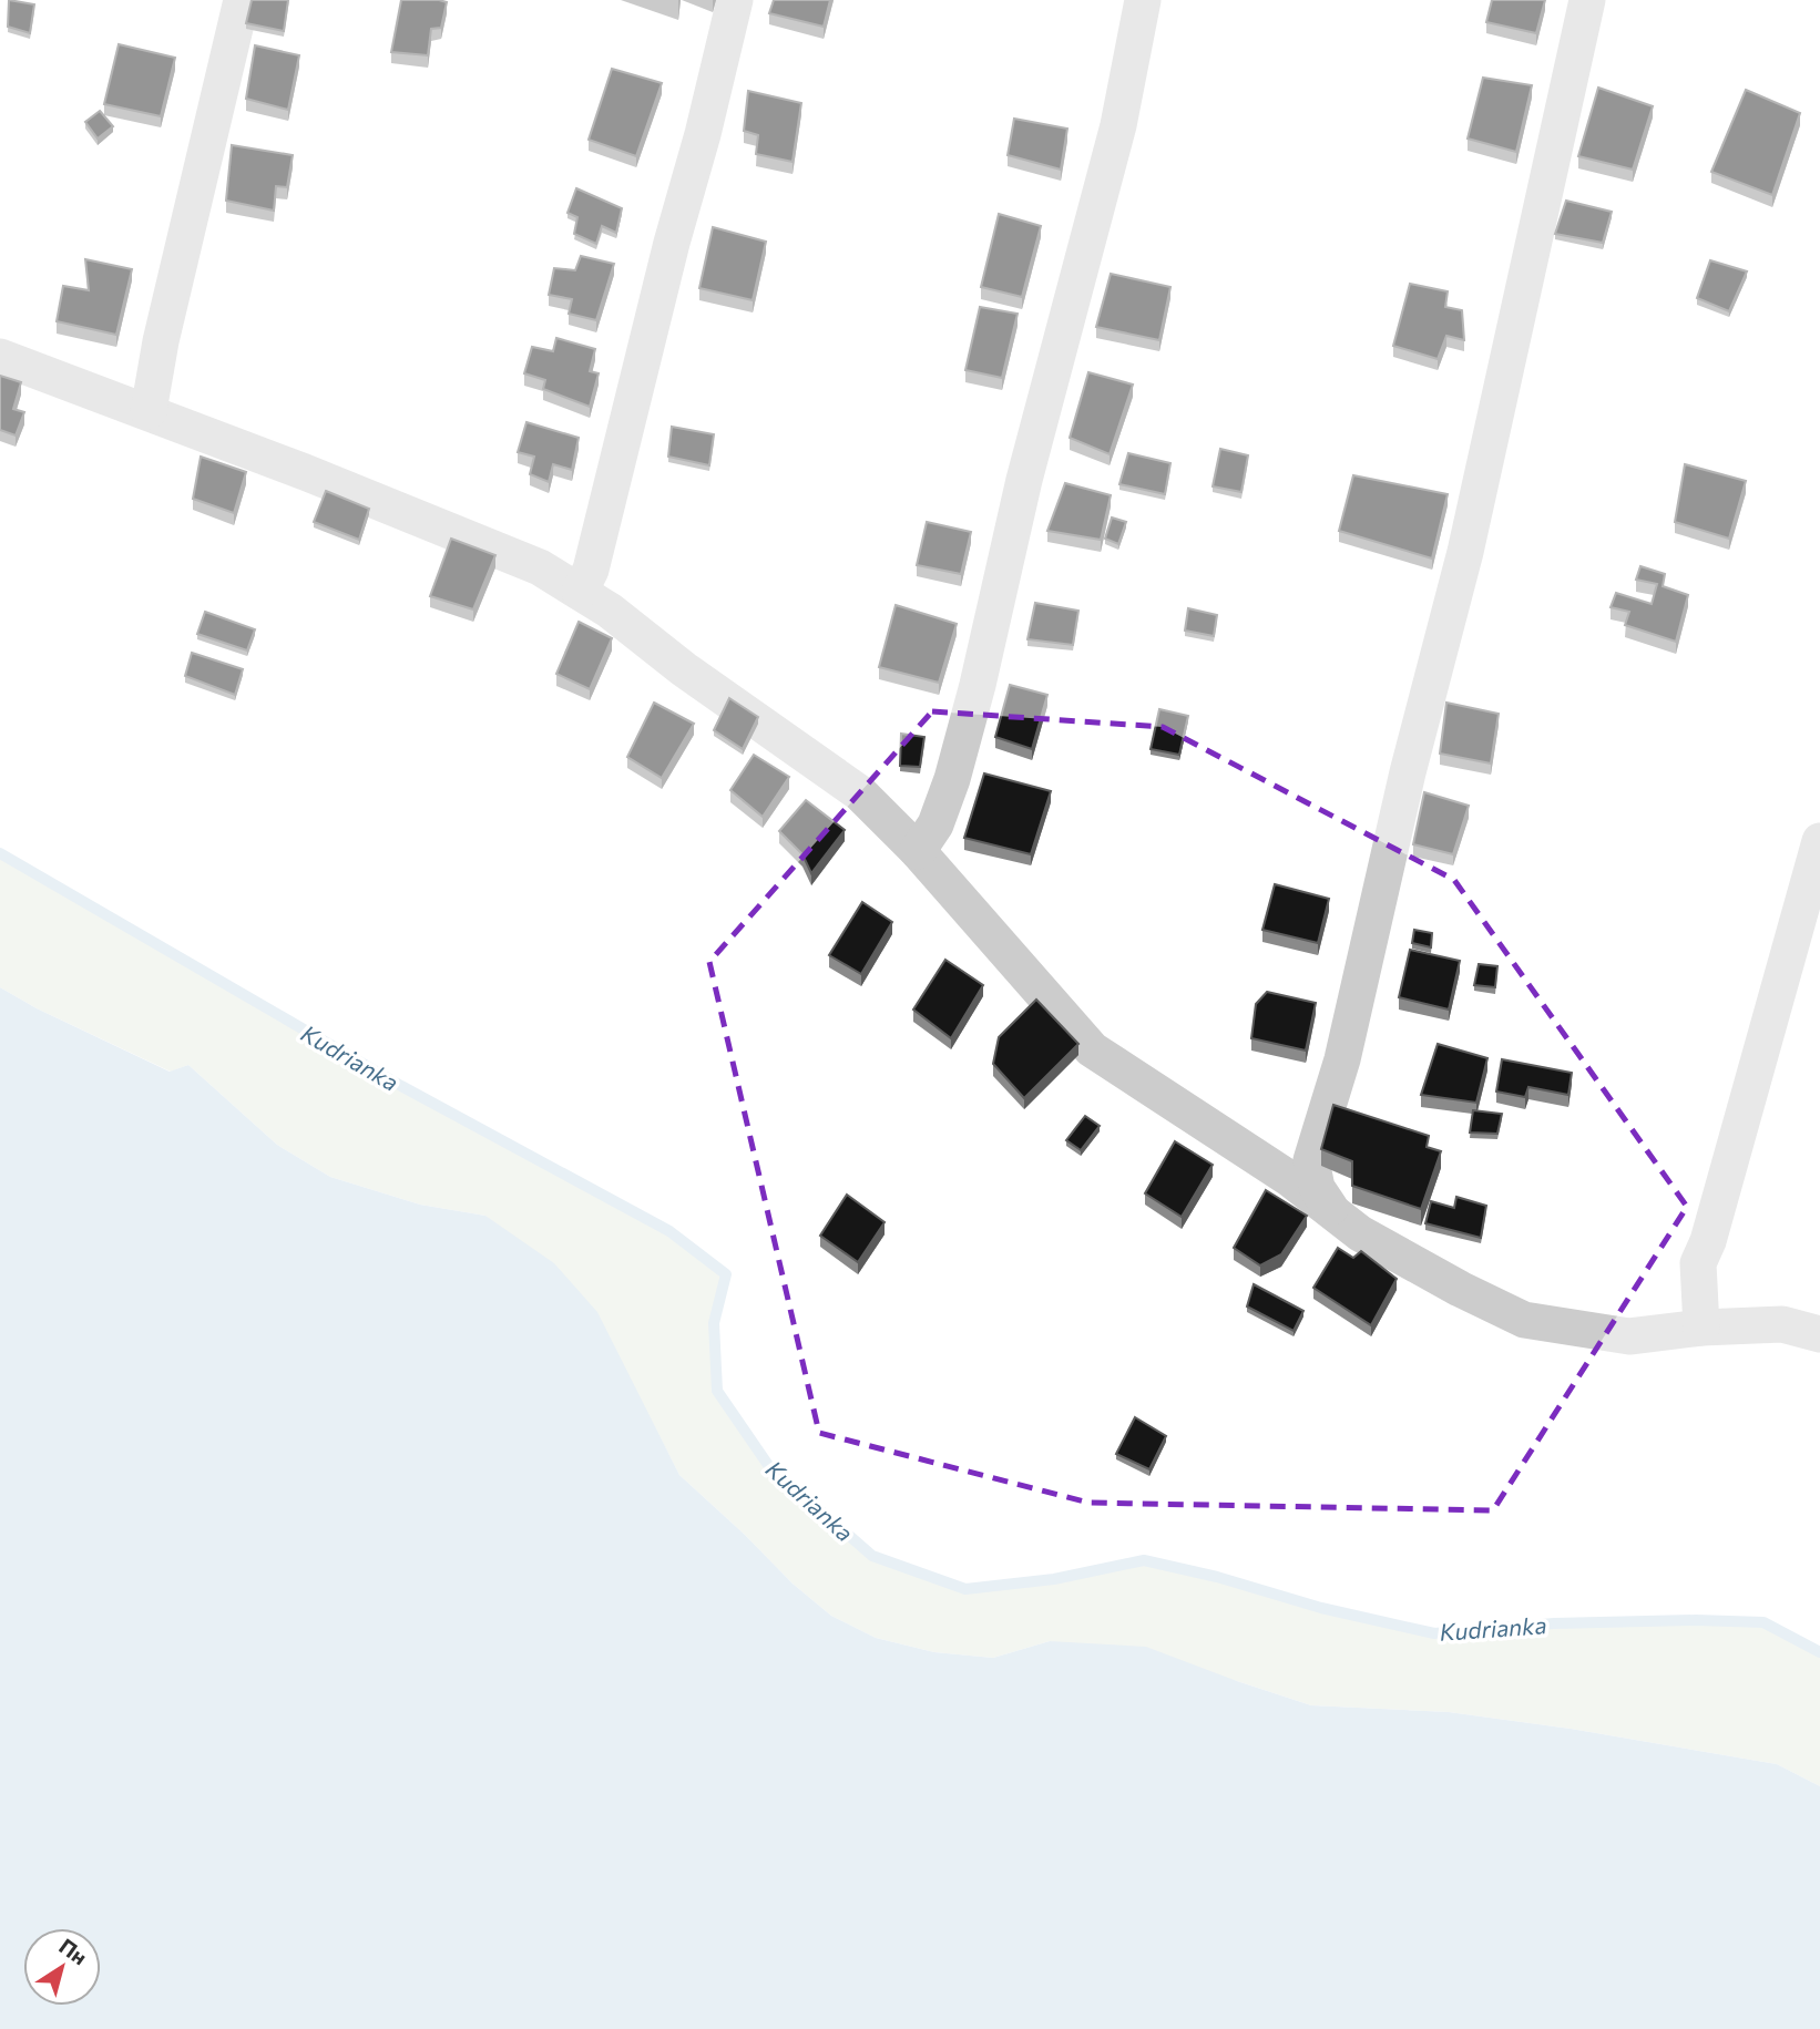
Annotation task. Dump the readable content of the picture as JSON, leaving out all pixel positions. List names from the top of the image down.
{
  "water": ["Kudrianka"],
  "north": "top right"
}
